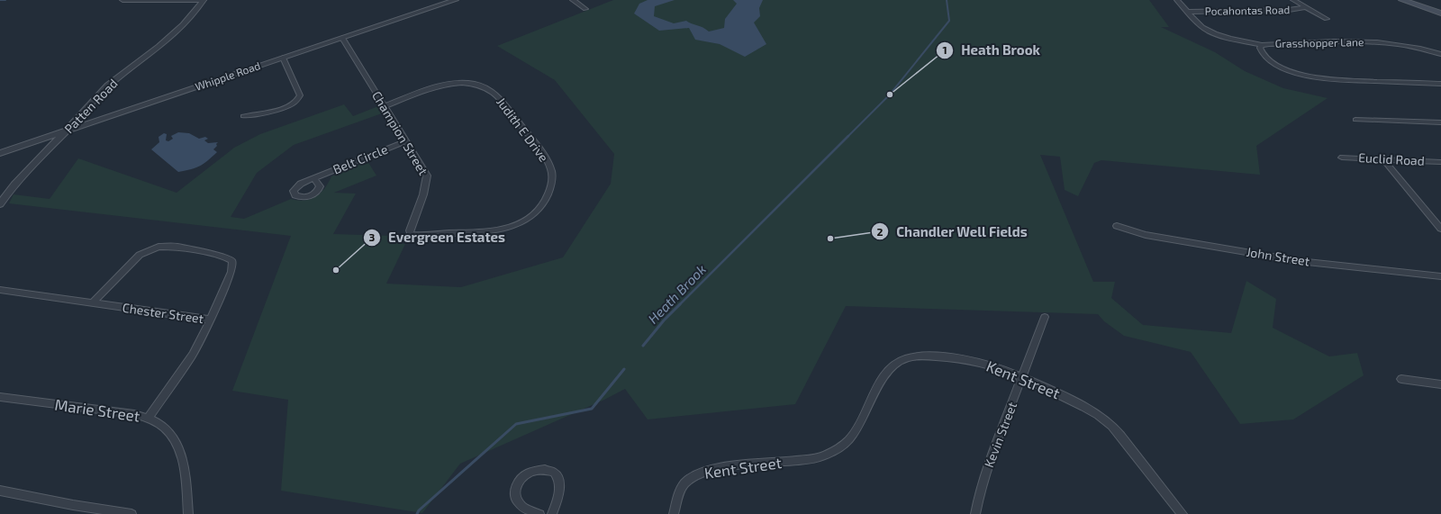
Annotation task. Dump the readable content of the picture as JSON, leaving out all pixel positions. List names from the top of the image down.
{
  "streets": {
    "street": [
      "Pocahontas Road",
      "Grasshopper Lane",
      "Whipple Road",
      "Patten Road",
      "Judith E Drive",
      "Champion Street",
      "Belt Circle",
      "Euclid Road",
      "John Street",
      "Chester Street",
      "Kent Street",
      "Marie Street",
      "Kevin Street"
    ]
  },
  "crossings": [
    ["Whipple Road", "Patten Road"],
    ["Whipple Road", "Champion Street"],
    ["Judith E Drive", "Champion Street"],
    ["Champion Street", "Belt Circle"],
    ["Chester Street", "Marie Street"],
    ["Kent Street", "Kevin Street"]
  ],
  "water": ["Heath Brook"],
  "places": ["Heath Brook", "Chandler Well Fields", "Evergreen Estates"]
}
